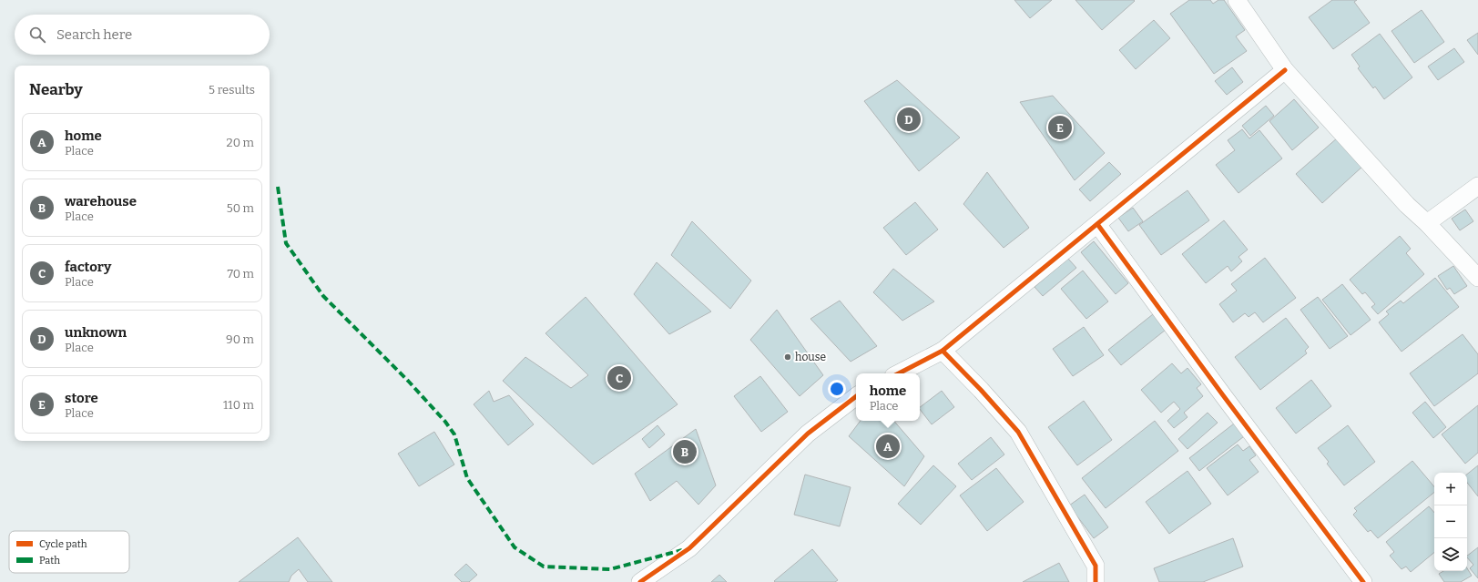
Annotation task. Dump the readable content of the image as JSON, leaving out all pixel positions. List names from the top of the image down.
{
  "places": ["house"],
  "legend": ["Cycle path", "Path"],
  "page": {
    "search": "Search here",
    "heading": ["Nearby", "5 results"],
    "pins": [
      "D",
      "E",
      "C",
      "A",
      "B"
    ],
    "list": [
      {
        "mark": "A",
        "name": "home",
        "note": "Place",
        "value": "20 m"
      },
      {
        "mark": "B",
        "name": "warehouse",
        "note": "Place",
        "value": "50 m"
      },
      {
        "mark": "C",
        "name": "factory",
        "note": "Place",
        "value": "70 m"
      },
      {
        "mark": "D",
        "name": "unknown",
        "note": "Place",
        "value": "90 m"
      },
      {
        "mark": "E",
        "name": "store",
        "note": "Place",
        "value": "110 m"
      }
    ],
    "popup": ["home", "Place"],
    "map_buttons": ["+", "−"]
  }
}
